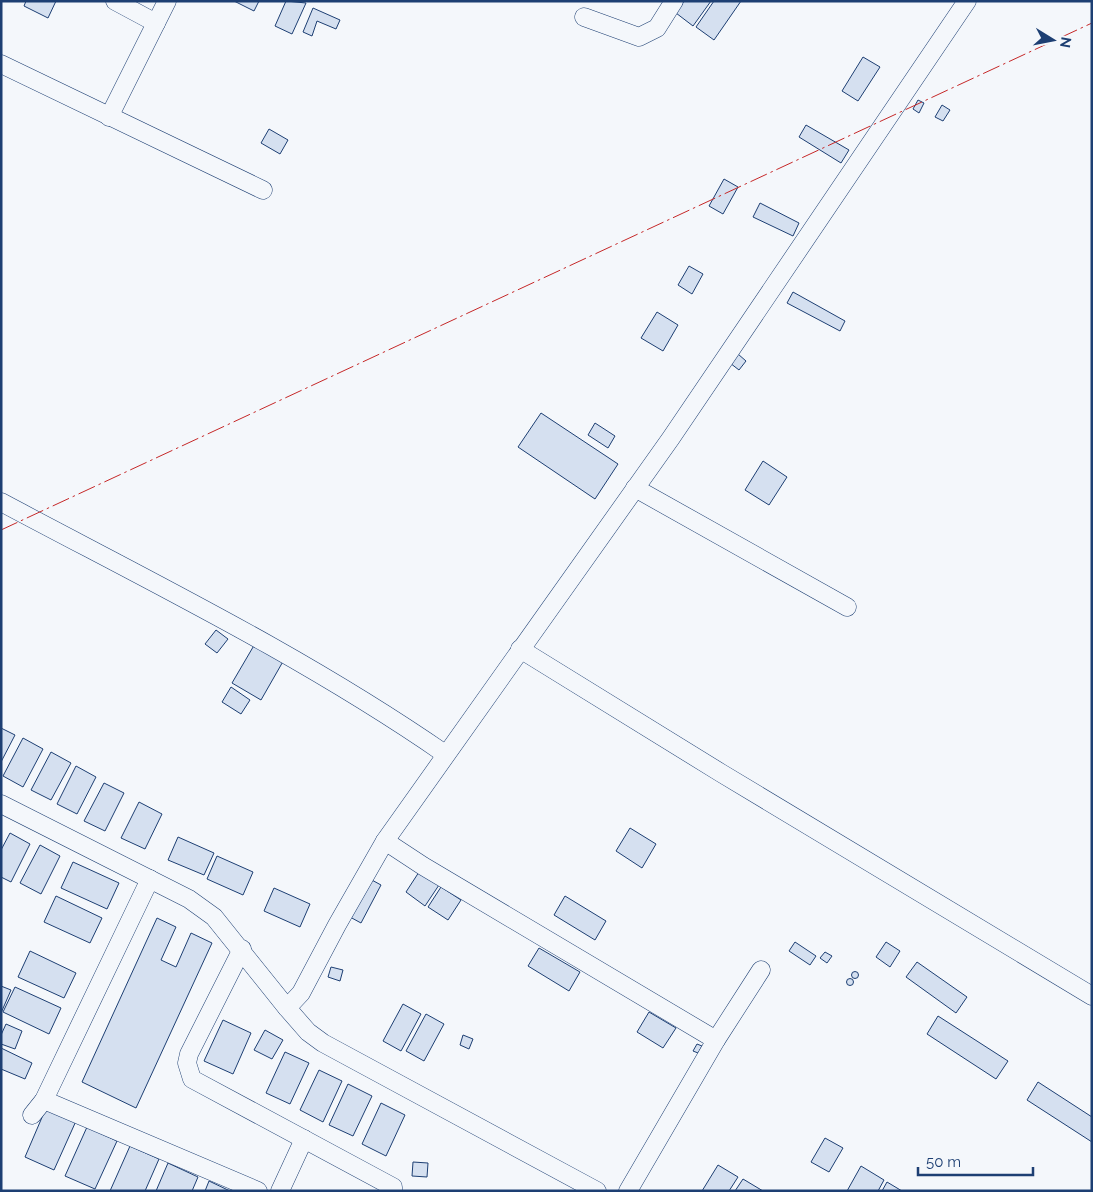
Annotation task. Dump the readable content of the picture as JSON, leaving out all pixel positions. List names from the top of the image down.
{
  "scale_bar": "50 m",
  "north": "right"
}
